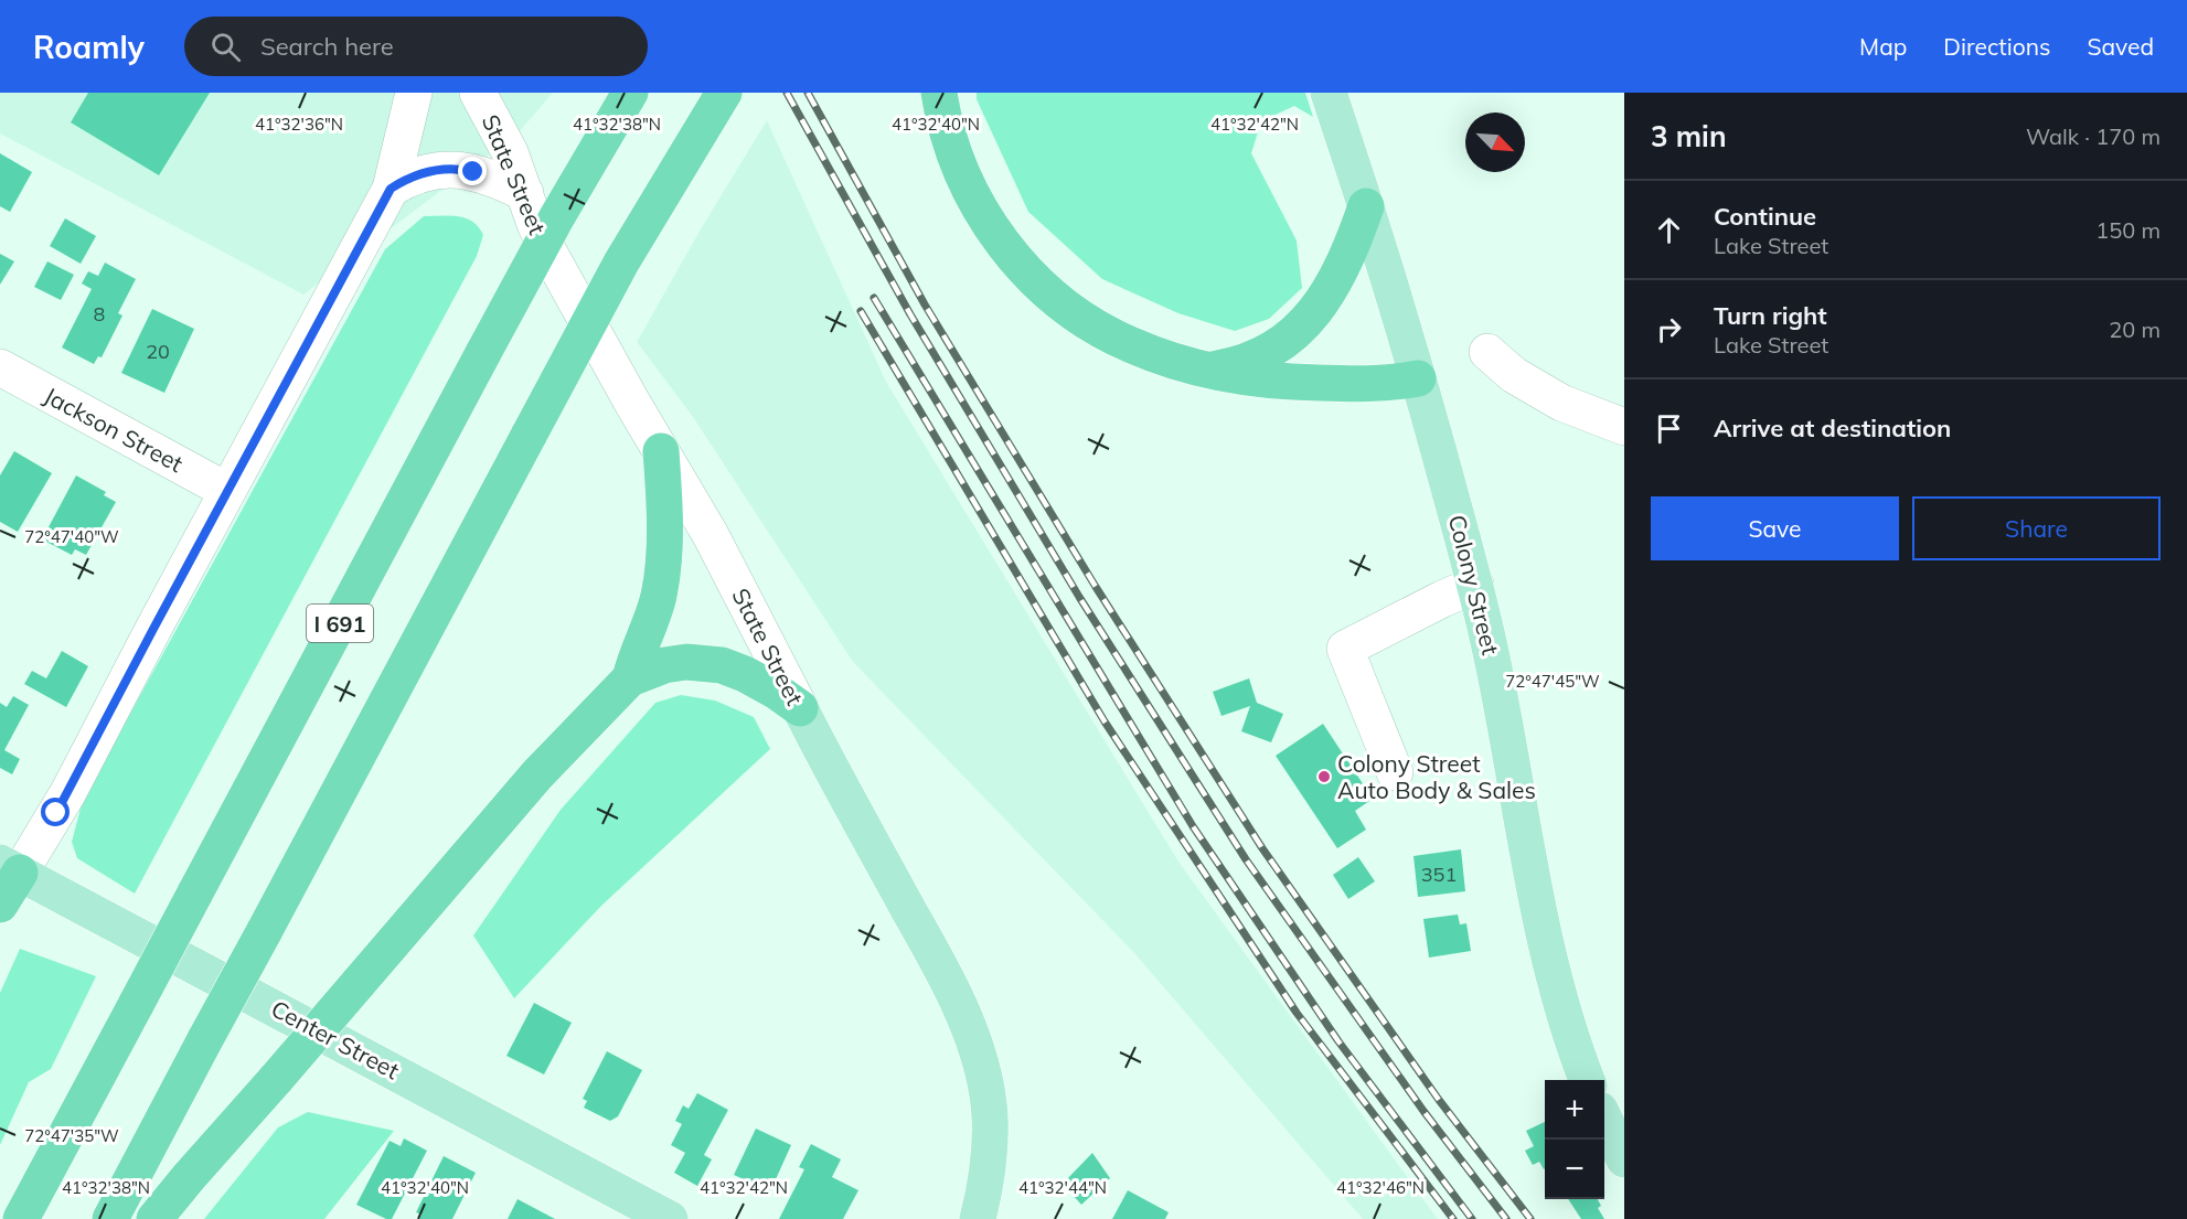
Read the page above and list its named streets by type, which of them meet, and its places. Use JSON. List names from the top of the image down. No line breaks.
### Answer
{"streets":{"highway":["I 691"],"main road":["State Street","Colony Street","Center Street"],"street":["Jackson Street"]},"places":["Colony Street Auto Body & Sales"],"house_numbers":["8","20","351"],"north":"bottom right","page":{"header":"Roamly","search":"Search here","nav":["Map","Directions","Saved"],"heading":["3 min","Walk · 170 m"],"list":[["Continue","Lake Street","150 m"],["Turn right","Lake Street","20 m"],"Arrive at destination"],"buttons":["Save","Share"],"map_buttons":["+","−"]},"coordinates":["41°32'36\"N","41°32'38\"N","41°32'40\"N","41°32'42\"N","72°47'40\"W","72°47'45\"W","72°47'35\"W","41°32'44\"N","41°32'46\"N"]}
